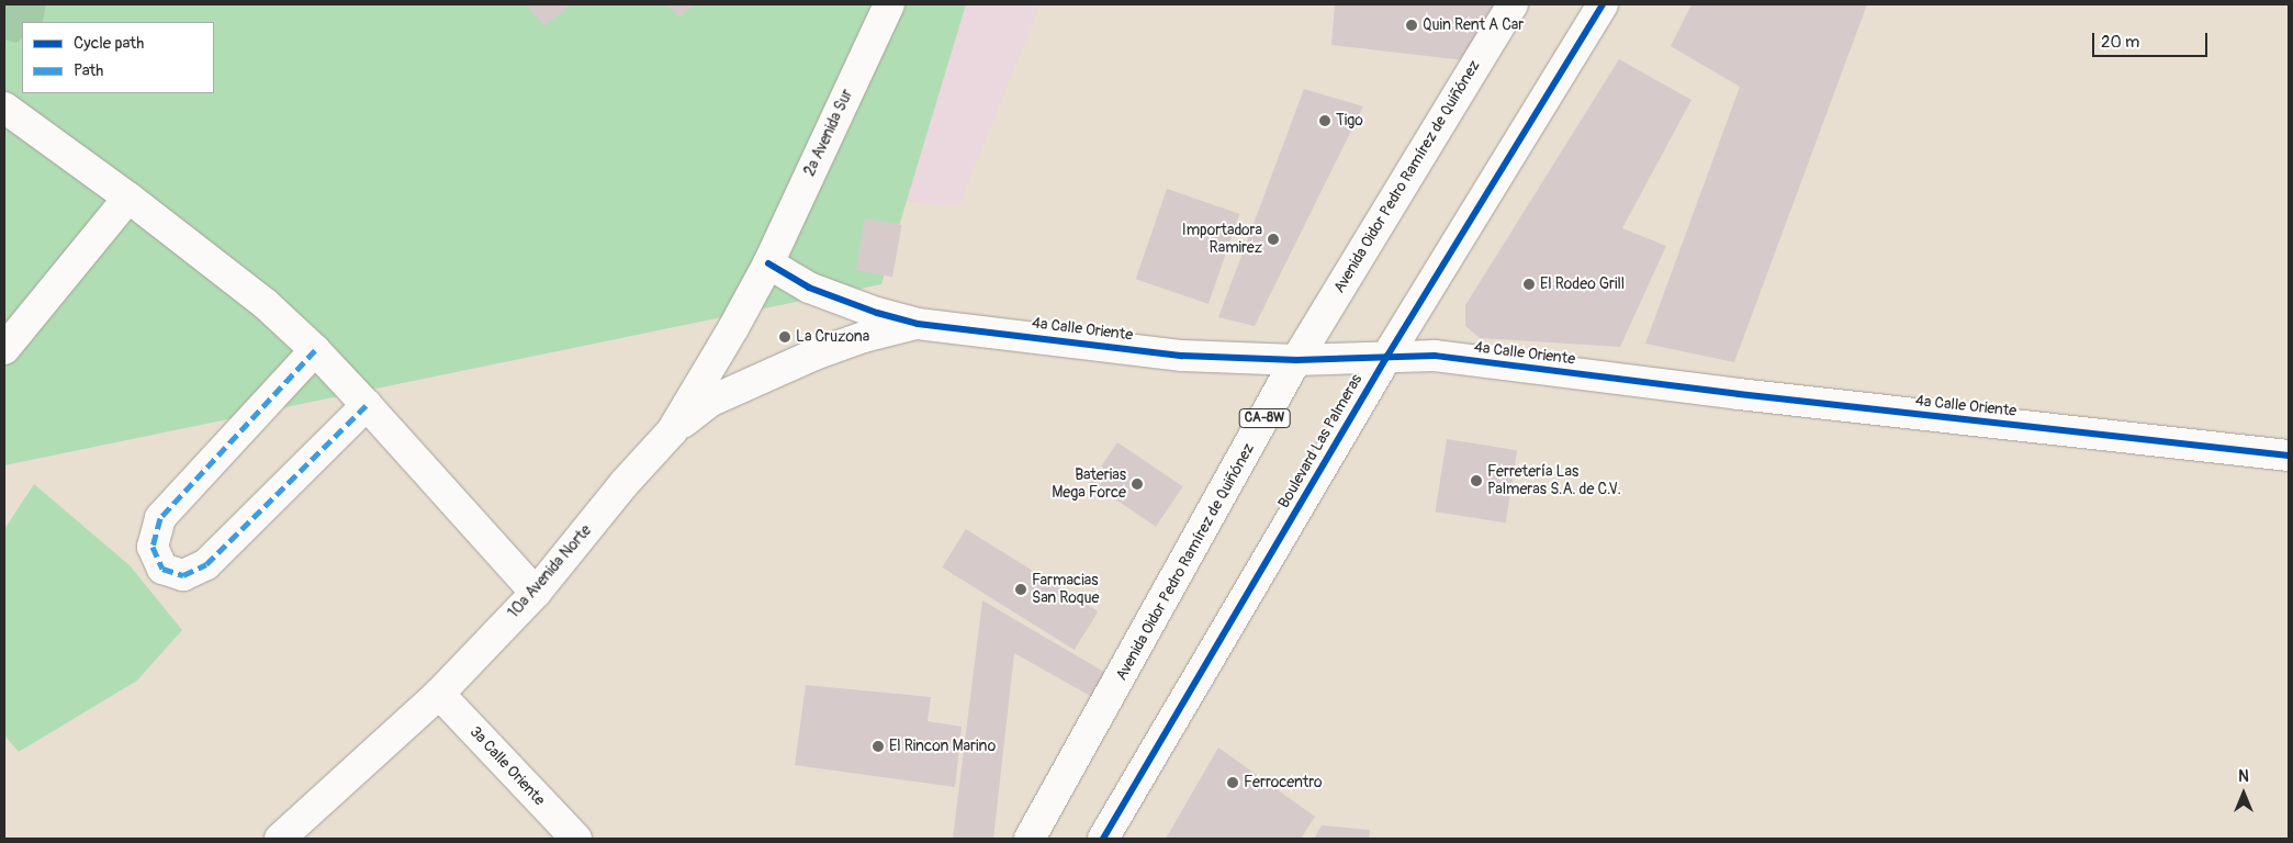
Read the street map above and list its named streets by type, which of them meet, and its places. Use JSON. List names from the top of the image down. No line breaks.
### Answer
{"streets":{"street":["2a Avenida Sur","Avenida Oidor Pedro Ramírez de Quiñónez","4a Calle Oriente","CA-8W","Boulevard Las Palmeras","10a Avenida Norte","3a Calle Oriente"]},"crossings":[["2a Avenida Sur","4a Calle Oriente"],["2a Avenida Sur","10a Avenida Norte"],["Avenida Oidor Pedro Ramírez de Quiñónez","4a Calle Oriente"],["4a Calle Oriente","Boulevard Las Palmeras"],["4a Calle Oriente","10a Avenida Norte"],["10a Avenida Norte","3a Calle Oriente"]],"places":["Quin Rent A Car","Tigo","Importadora Ramirez","El Rodeo Grill","La Cruzona","Ferretería Las Palmeras S.A. de C.V.","Baterias Mega Force","Farmacias San Roque","El Rincon Marino","Ferrocentro"],"legend":["Cycle path","Path"],"scale_bar":"20 m","north":"top"}
